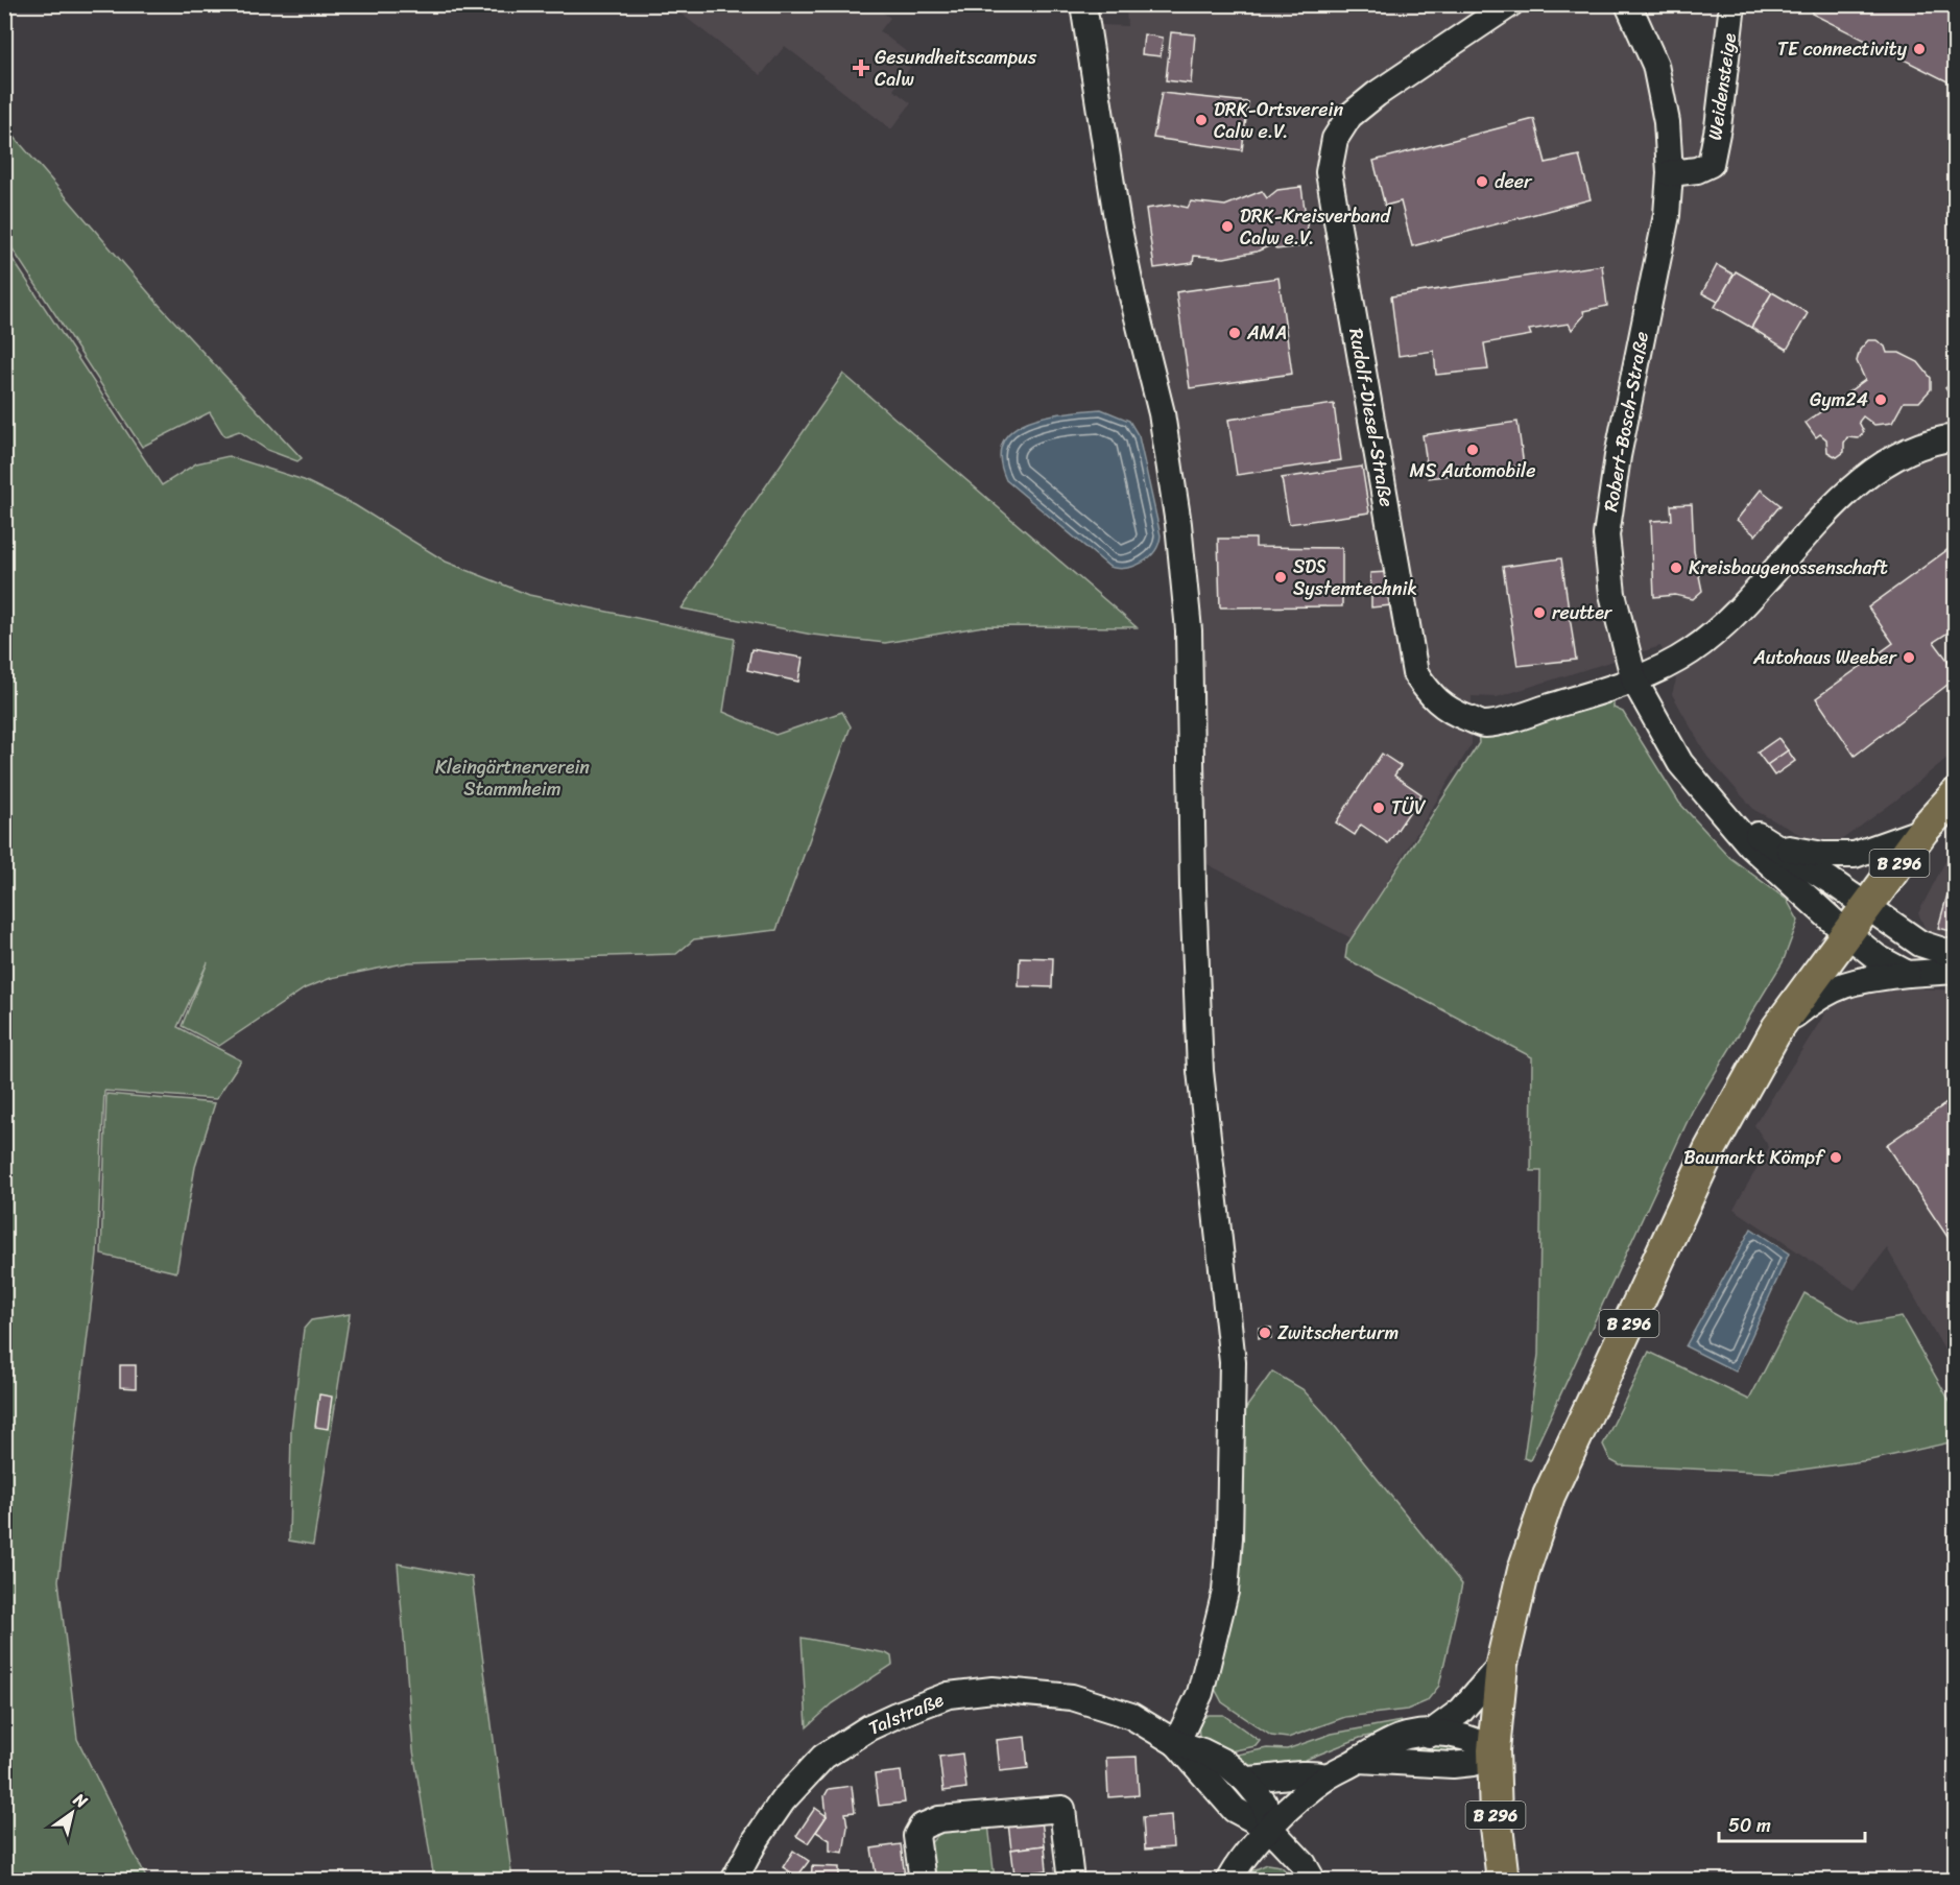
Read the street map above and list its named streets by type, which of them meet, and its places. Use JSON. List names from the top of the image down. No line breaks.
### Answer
{"streets":{"main road":["B 296"],"street":["Weidensteige","Rudolf-Diesel-Straße","Robert-Bosch-Straße","Talstraße"]},"crossings":[["Weidensteige","Robert-Bosch-Straße"],["Rudolf-Diesel-Straße","Robert-Bosch-Straße"],["Robert-Bosch-Straße","B 296"]],"parks":["Kleingärtnerverein Stammheim"],"places":{"other":["TE connectivity","DRK-Ortsverein Calw e.V.","deer","DRK-Kreisverband Calw e.V.","AMA","Gym24","MS Automobile","Kreisbaugenossenschaft","SDS Systemtechnik","reutter","Autohaus Weeber","TÜV","Baumarkt Kömpf","Zwitscherturm"],"health":["Gesundheitscampus Calw"]},"scale_bar":"50 m","north":"top right"}
